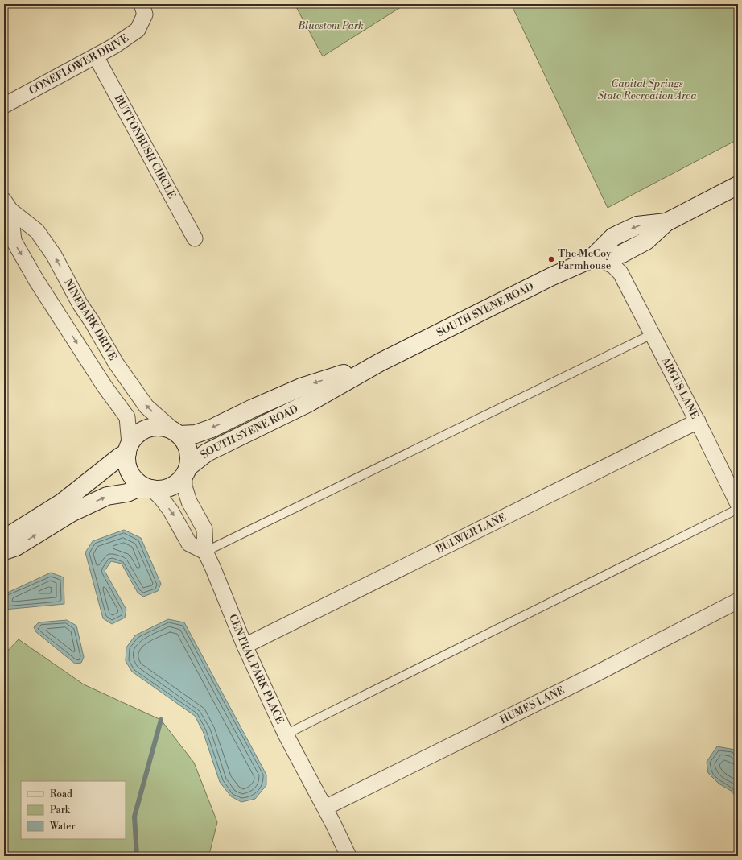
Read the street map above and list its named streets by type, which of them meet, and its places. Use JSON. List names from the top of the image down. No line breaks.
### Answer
{"streets":{"street":["CONEFLOWER DRIVE","BUTTONBUSH CIRCLE","SOUTH SYENE ROAD","NINEBARK DRIVE","ARGUS LANE","BULWER LANE","CENTRAL PARK PLACE","HUMES LANE"]},"crossings":[["CONEFLOWER DRIVE","BUTTONBUSH CIRCLE"],["SOUTH SYENE ROAD","NINEBARK DRIVE"],["SOUTH SYENE ROAD","ARGUS LANE"],["SOUTH SYENE ROAD","CENTRAL PARK PLACE"],["NINEBARK DRIVE","CENTRAL PARK PLACE"],["ARGUS LANE","BULWER LANE"],["BULWER LANE","CENTRAL PARK PLACE"],["CENTRAL PARK PLACE","HUMES LANE"]],"parks":["Bluestem Park","Capital Springs State Recreation Area"],"places":["The McCoy Farmhouse"],"legend":["Road","Park","Water"]}
